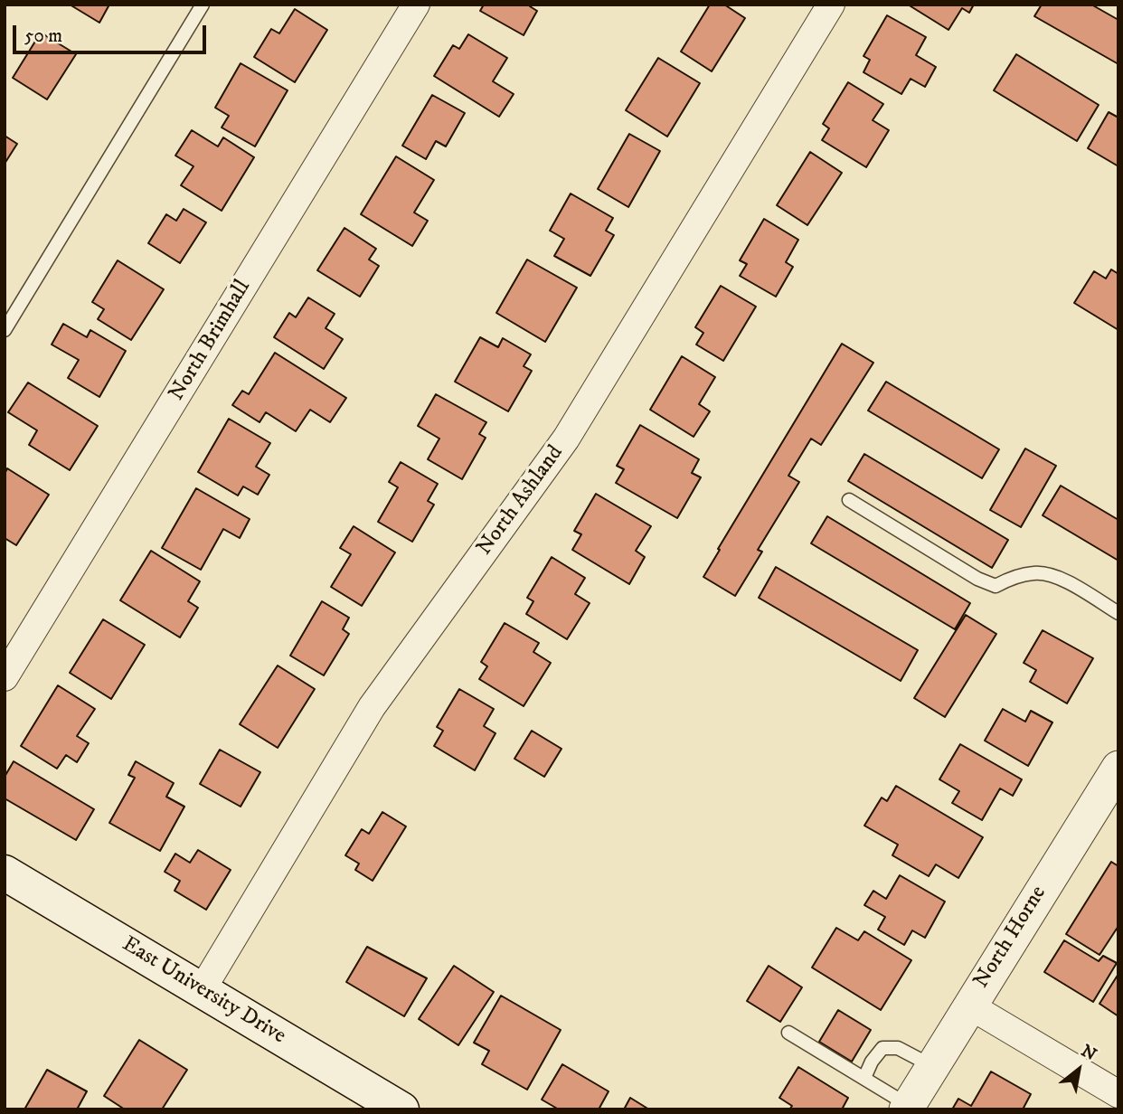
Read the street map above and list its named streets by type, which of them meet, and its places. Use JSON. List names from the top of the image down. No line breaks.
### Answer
{"streets":{"main road":["East University Drive"],"street":["North Brimhall","North Ashland","North Horne"]},"crossings":[["North Ashland","East University Drive"]],"scale_bar":"50 m","north":"top right"}
